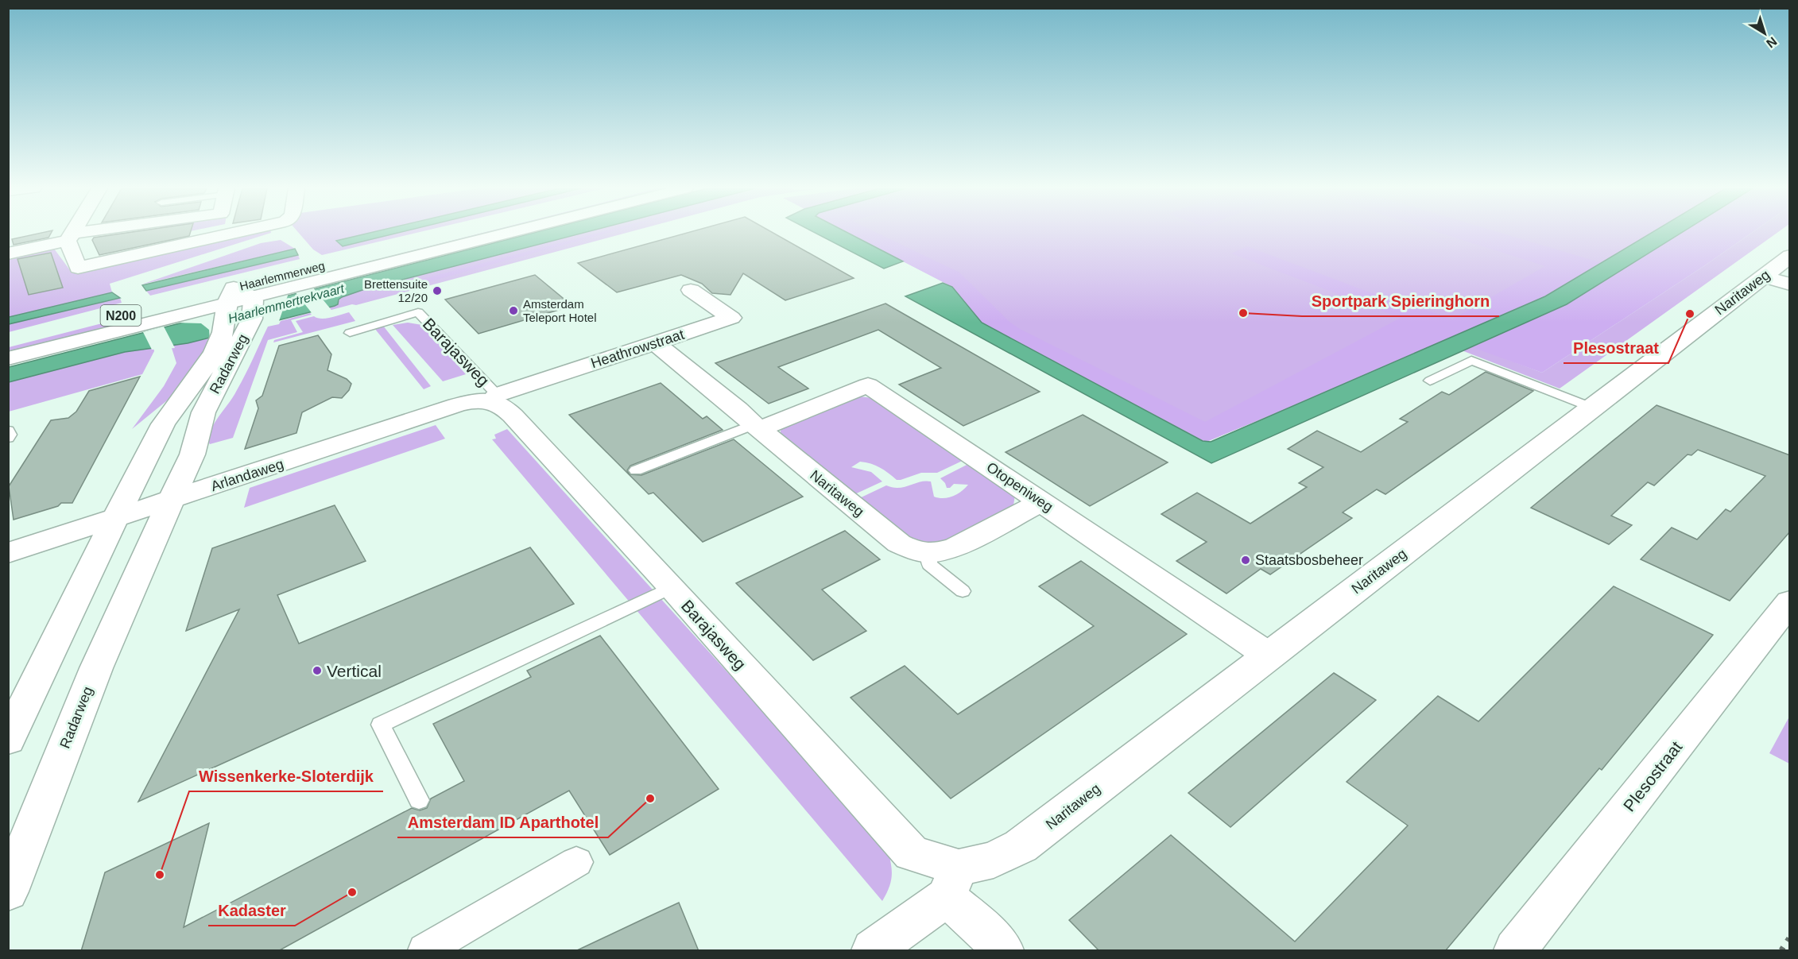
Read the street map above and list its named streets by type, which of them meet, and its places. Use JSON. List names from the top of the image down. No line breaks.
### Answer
{"streets":{"street":["Haarlemmerweg","Naritaweg","N200","Heathrowstraat","Barajasweg","Radarweg","Arlandaweg","Otopeniweg","Plesostraat"]},"crossings":[["Haarlemmerweg","Radarweg"],["Naritaweg","Heathrowstraat"],["Naritaweg","Barajasweg"],["Naritaweg","Otopeniweg"],["Heathrowstraat","Barajasweg"],["Heathrowstraat","Arlandaweg"],["Barajasweg","Arlandaweg"],["Radarweg","Arlandaweg"]],"water":["Haarlemmertrekvaart"],"places":["Brettensuite 12/20","Amsterdam Teleport Hotel","Sportpark Spieringhorn","Plesostraat","Staatsbosbeheer","Vertical","Amsterdam ID Aparthotel","Wissenkerke-Sloterdijk","Kadaster"],"north":"bottom right"}
